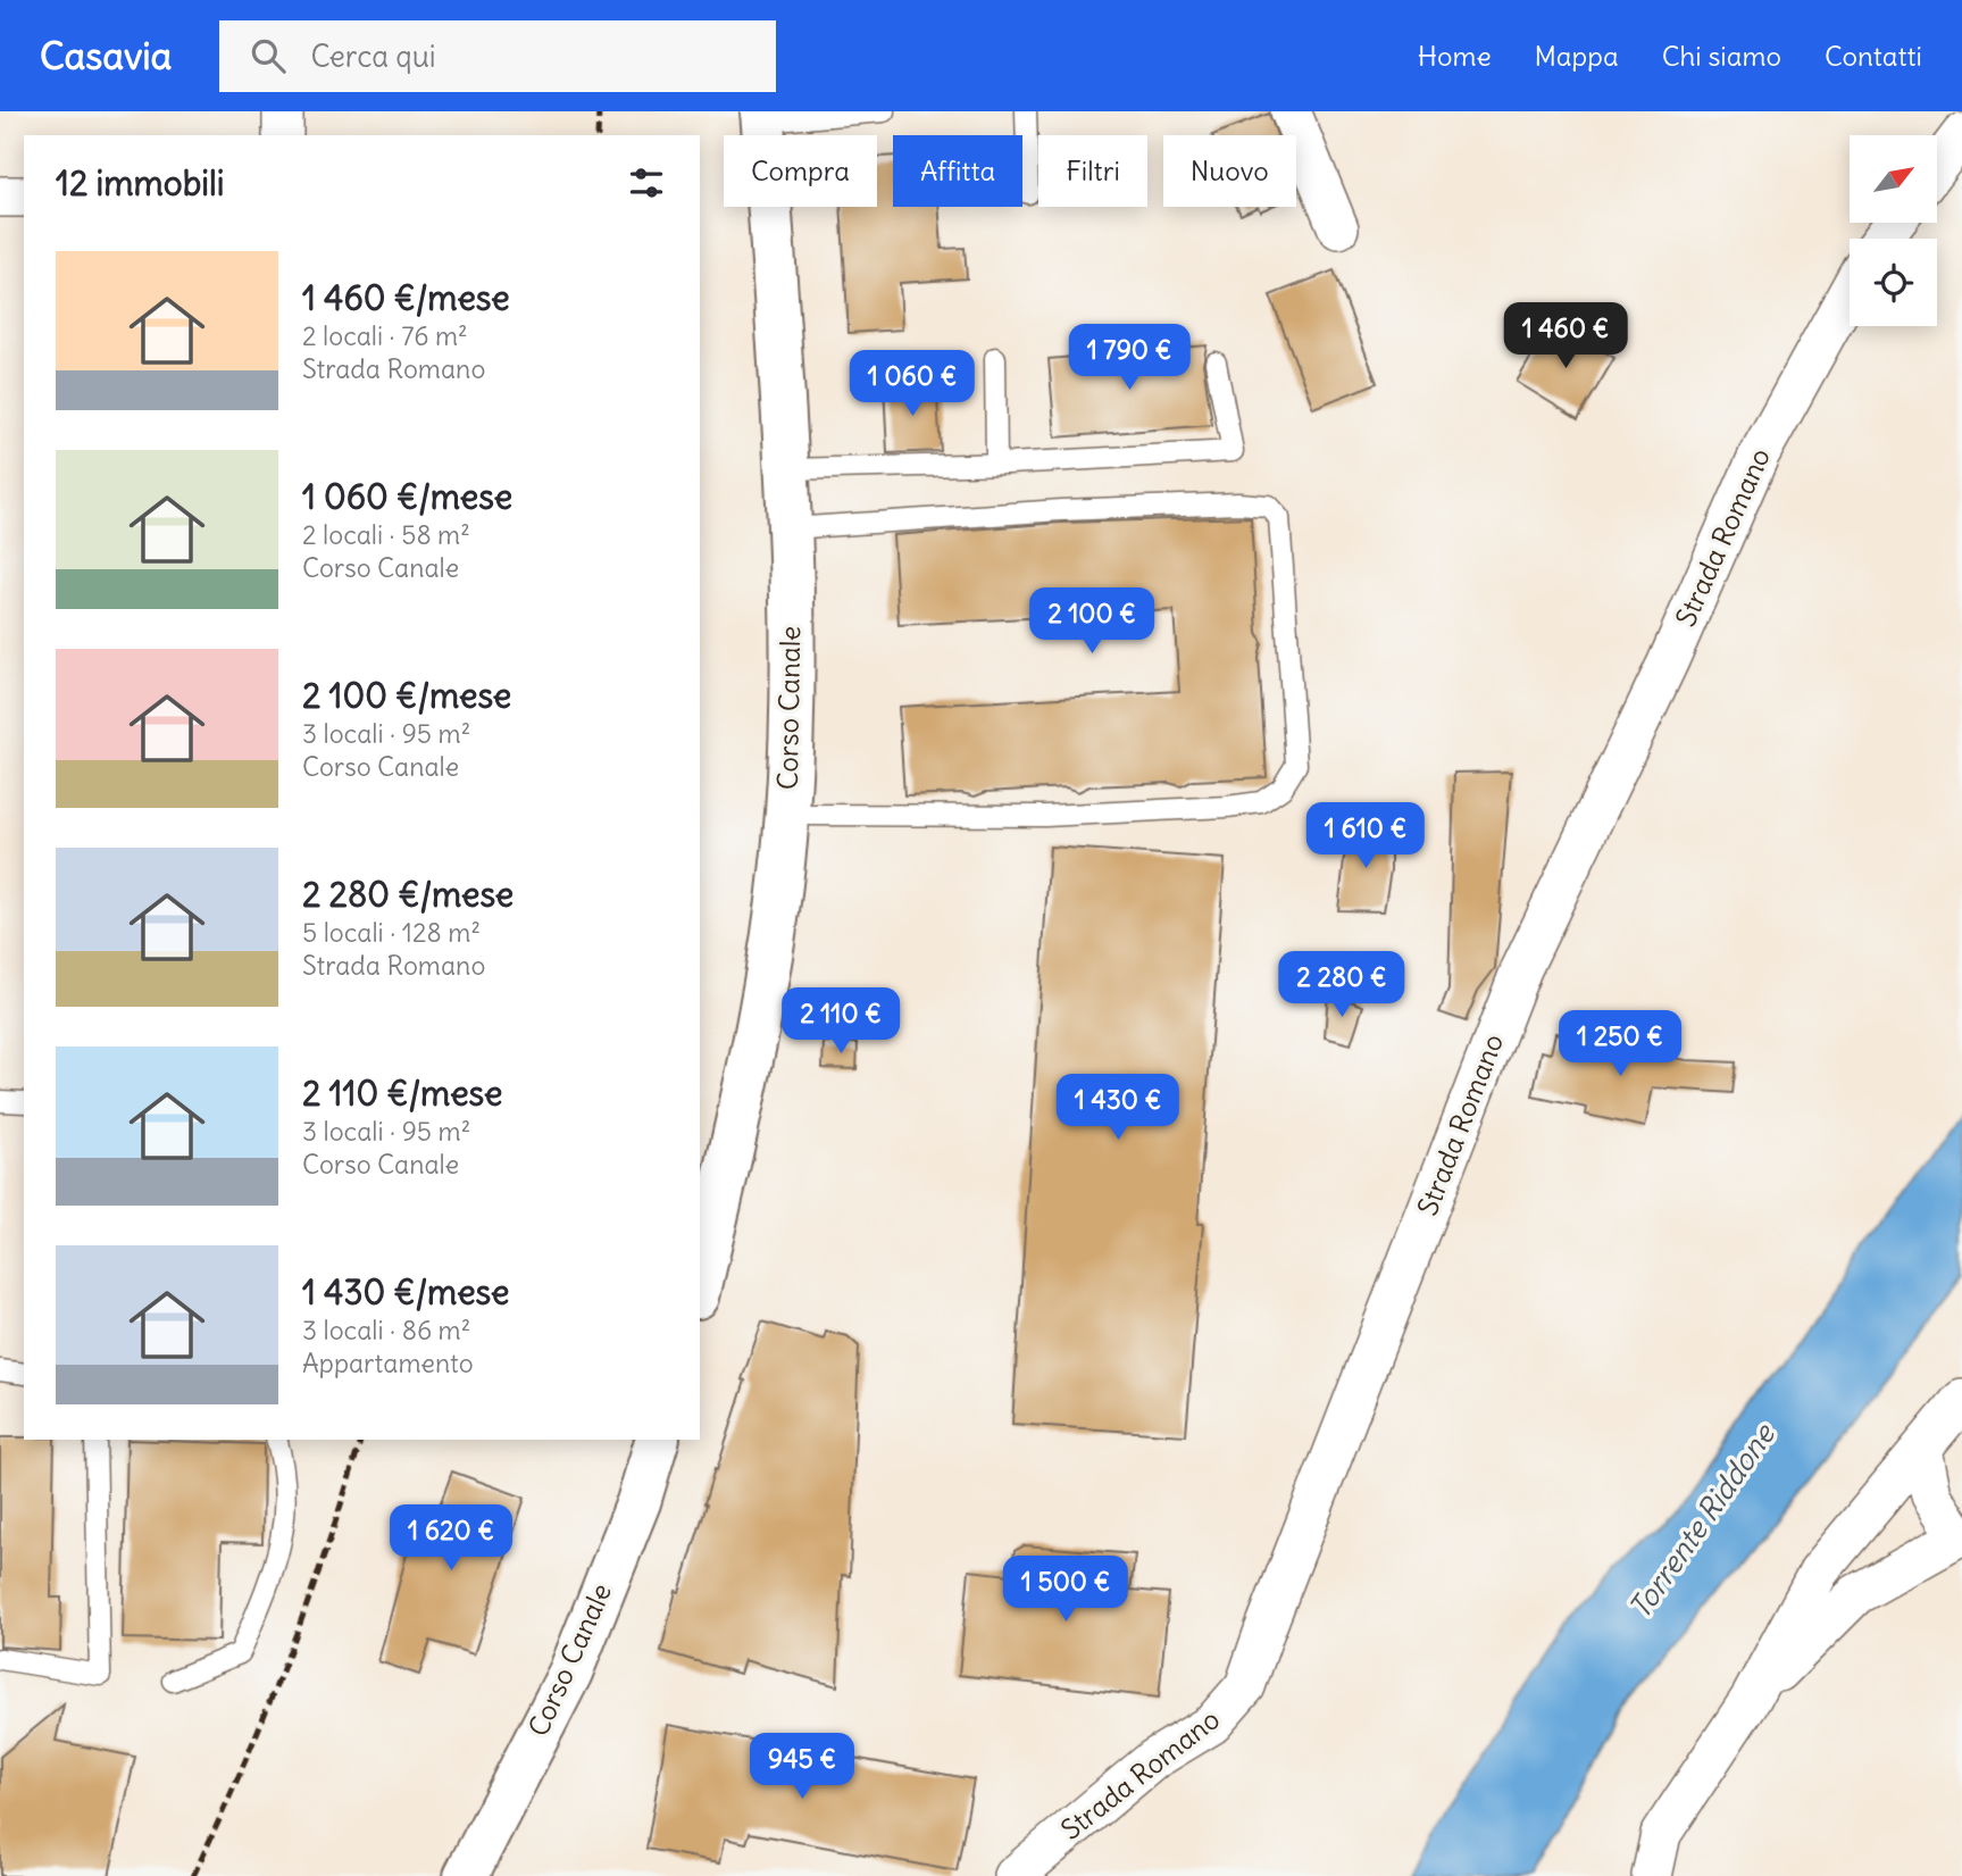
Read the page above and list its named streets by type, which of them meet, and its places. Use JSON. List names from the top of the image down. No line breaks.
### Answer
{"streets":{"main road":["Corso Canale"],"street":["Strada Romano"]},"water":["Torrente Riddone"],"north":"top right","page":{"header":"Casavia","search":"Cerca qui","nav":["Home","Mappa","Chi siamo","Contatti"],"chip":["Compra","Affitta","Filtri","Nuovo"],"heading":"12 immobili","list":[{"name":"1 460 €/mese","note":"2 locali · 76 m² · Strada Romano"},{"name":"1 060 €/mese","note":"2 locali · 58 m² · Corso Canale"},{"name":"2 100 €/mese","note":"3 locali · 95 m² · Corso Canale"},{"name":"2 280 €/mese","note":"5 locali · 128 m² · Strada Romano"},{"name":"2 110 €/mese","note":"3 locali · 95 m² · Corso Canale"},{"name":"1 430 €/mese","note":"3 locali · 86 m² · Appartamento"}],"price":["1 460 €","1 790 €","1 060 €","2 100 €","1 610 €","2 280 €","2 110 €","1 250 €","1 430 €","1 620 €","1 500 €","945 €"]}}
